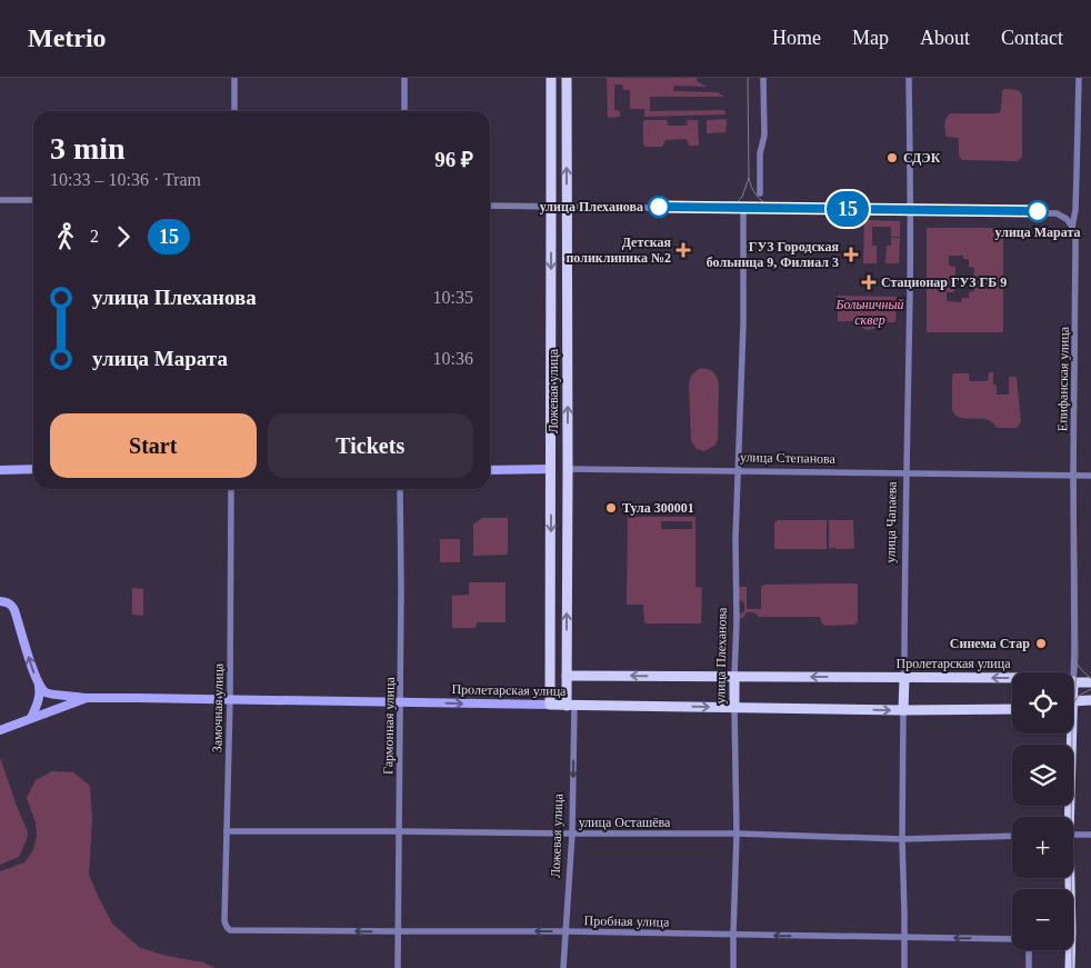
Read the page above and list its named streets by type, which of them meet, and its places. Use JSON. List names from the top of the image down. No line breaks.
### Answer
{"streets":{"main road":["Ложевая улица","улица Степанова","улица Чапаева","улица Плеханова","Пролетарская улица"],"street":["Епифанская улица","Замочная улица","Гармонная улица","улица Осташёва","Пробная улица"]},"crossings":[["Епифанская улица","улица Степанова"],["Епифанская улица","Пролетарская улица"],["Ложевая улица","улица Степанова"],["Ложевая улица","Пролетарская улица"],["Ложевая улица","улица Осташёва"],["Ложевая улица","Пробная улица"],["улица Степанова","улица Чапаева"],["улица Степанова","улица Плеханова"],["улица Чапаева","Пролетарская улица"],["улица Чапаева","улица Осташёва"],["улица Чапаева","Пробная улица"],["улица Плеханова","Пролетарская улица"],["улица Плеханова","улица Осташёва"],["улица Плеханова","Пробная улица"],["Пролетарская улица","Замочная улица"],["Пролетарская улица","Гармонная улица"],["Замочная улица","улица Осташёва"],["Замочная улица","Пробная улица"],["Гармонная улица","улица Осташёва"],["Гармонная улица","Пробная улица"]],"one_way":["Пробная улица"],"parks":["Больничный сквер"],"places":{"other":["СДЭК","улица Плеханова","улица Марата","Тула 300001","Синема Стар"],"health":["Детская поликлиника №2","ГУЗ Городская больница 9, Филиал 3","Стационар ГУЗ ГБ 9"]},"lines":["tram line 15"],"page":{"header":"Metrio","nav":["Home","Map","About","Contact"],"on_map":"15","heading":["3 min","10:33 – 10:36 · Tram","96 ₽"],"legs":["2","15"],"list":[{"name":"улица Плеханова","value":"10:35"},{"name":"улица Марата","value":"10:36"}],"buttons":["Start","Tickets"],"map_buttons":["+","−"]}}
